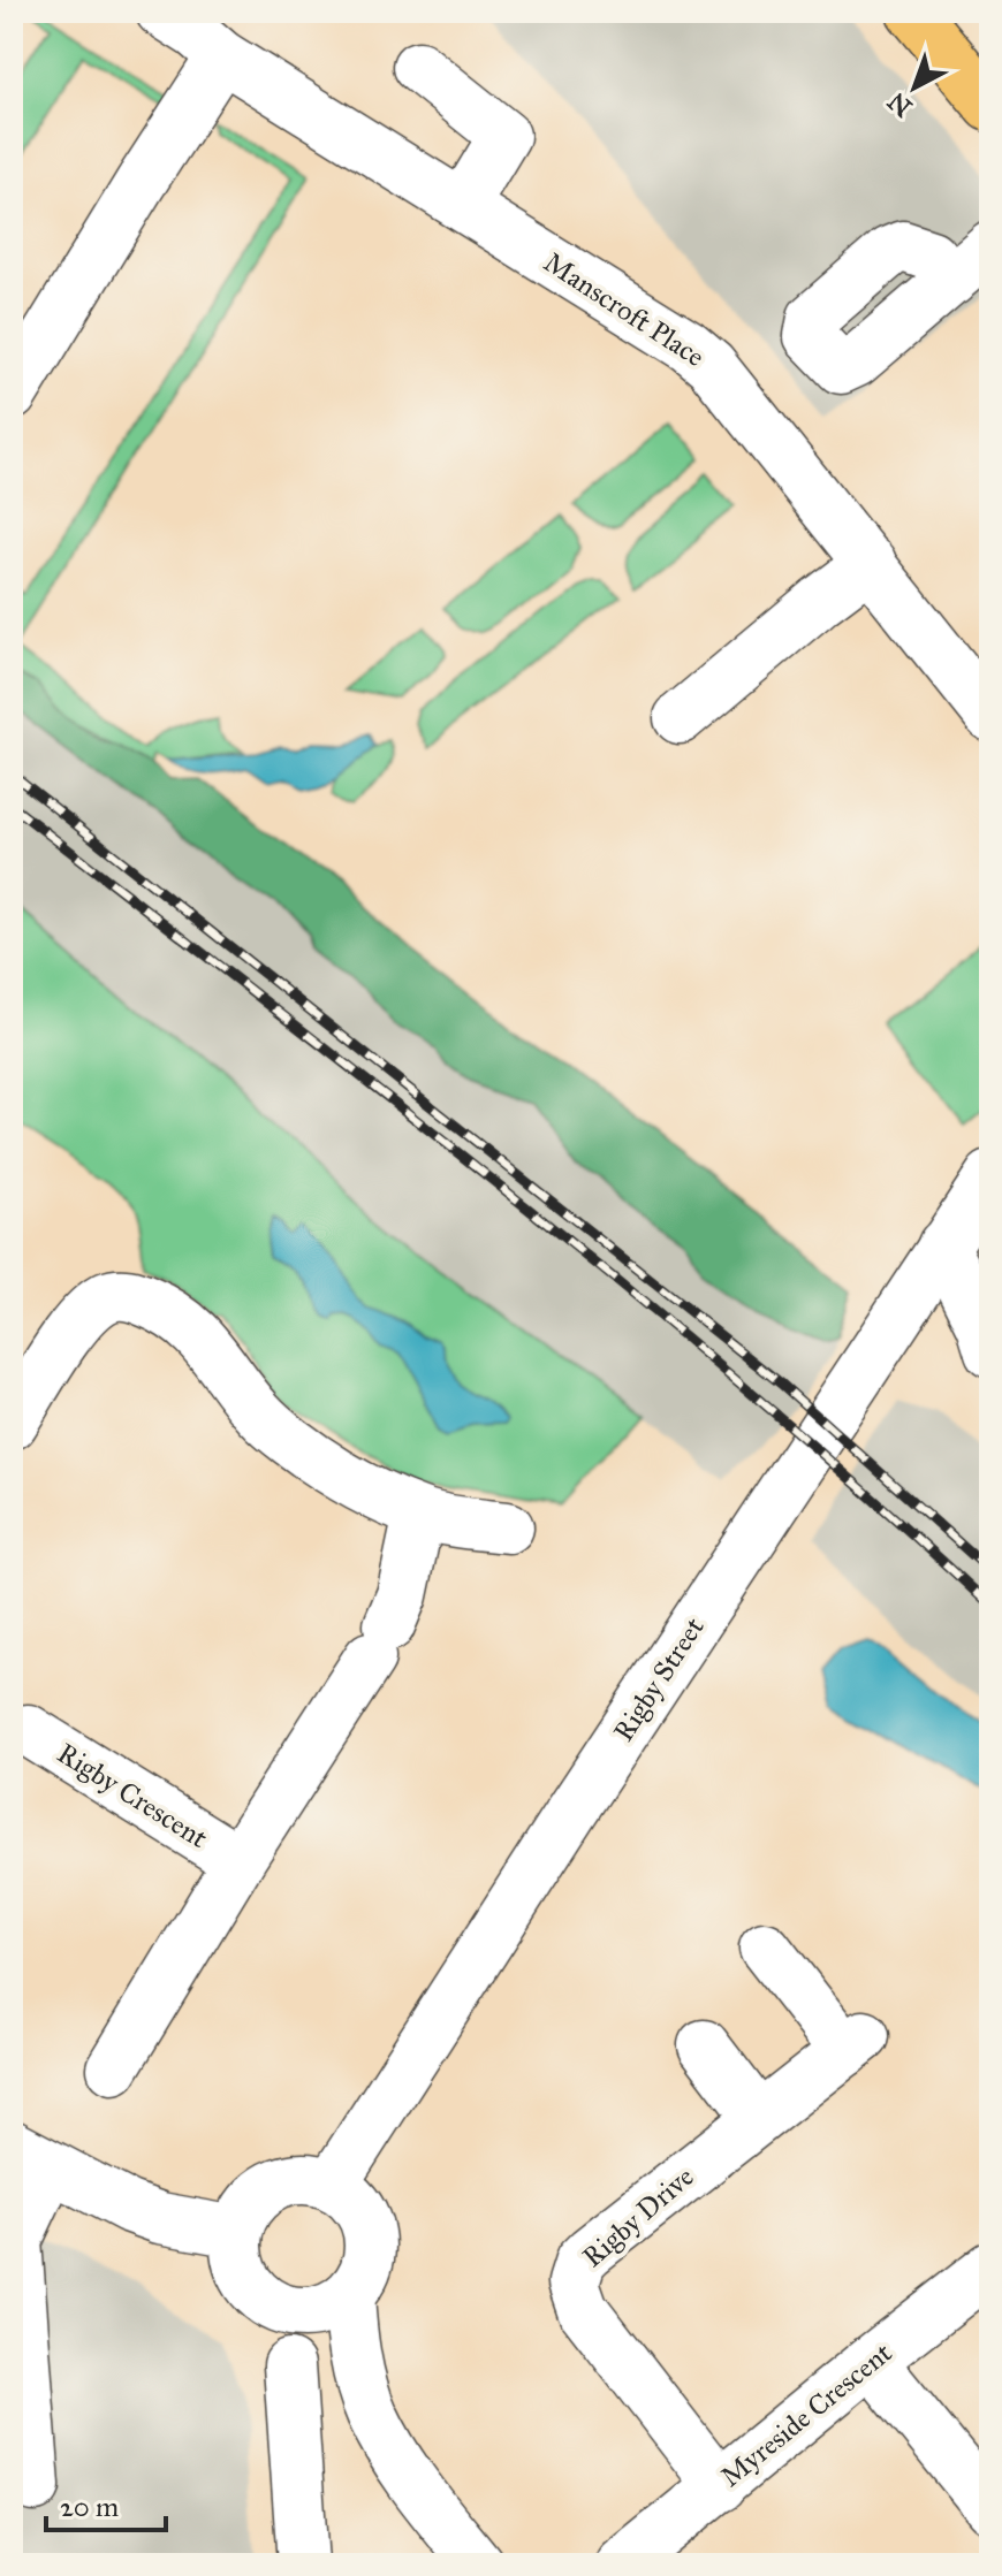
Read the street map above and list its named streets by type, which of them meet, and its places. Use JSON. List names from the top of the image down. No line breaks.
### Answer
{"streets":{"street":["Manscroft Place","Rigby Street","Rigby Crescent","Rigby Drive","Myreside Crescent"]},"crossings":[["Rigby Drive","Myreside Crescent"]],"scale_bar":"20 m","north":"bottom left"}
